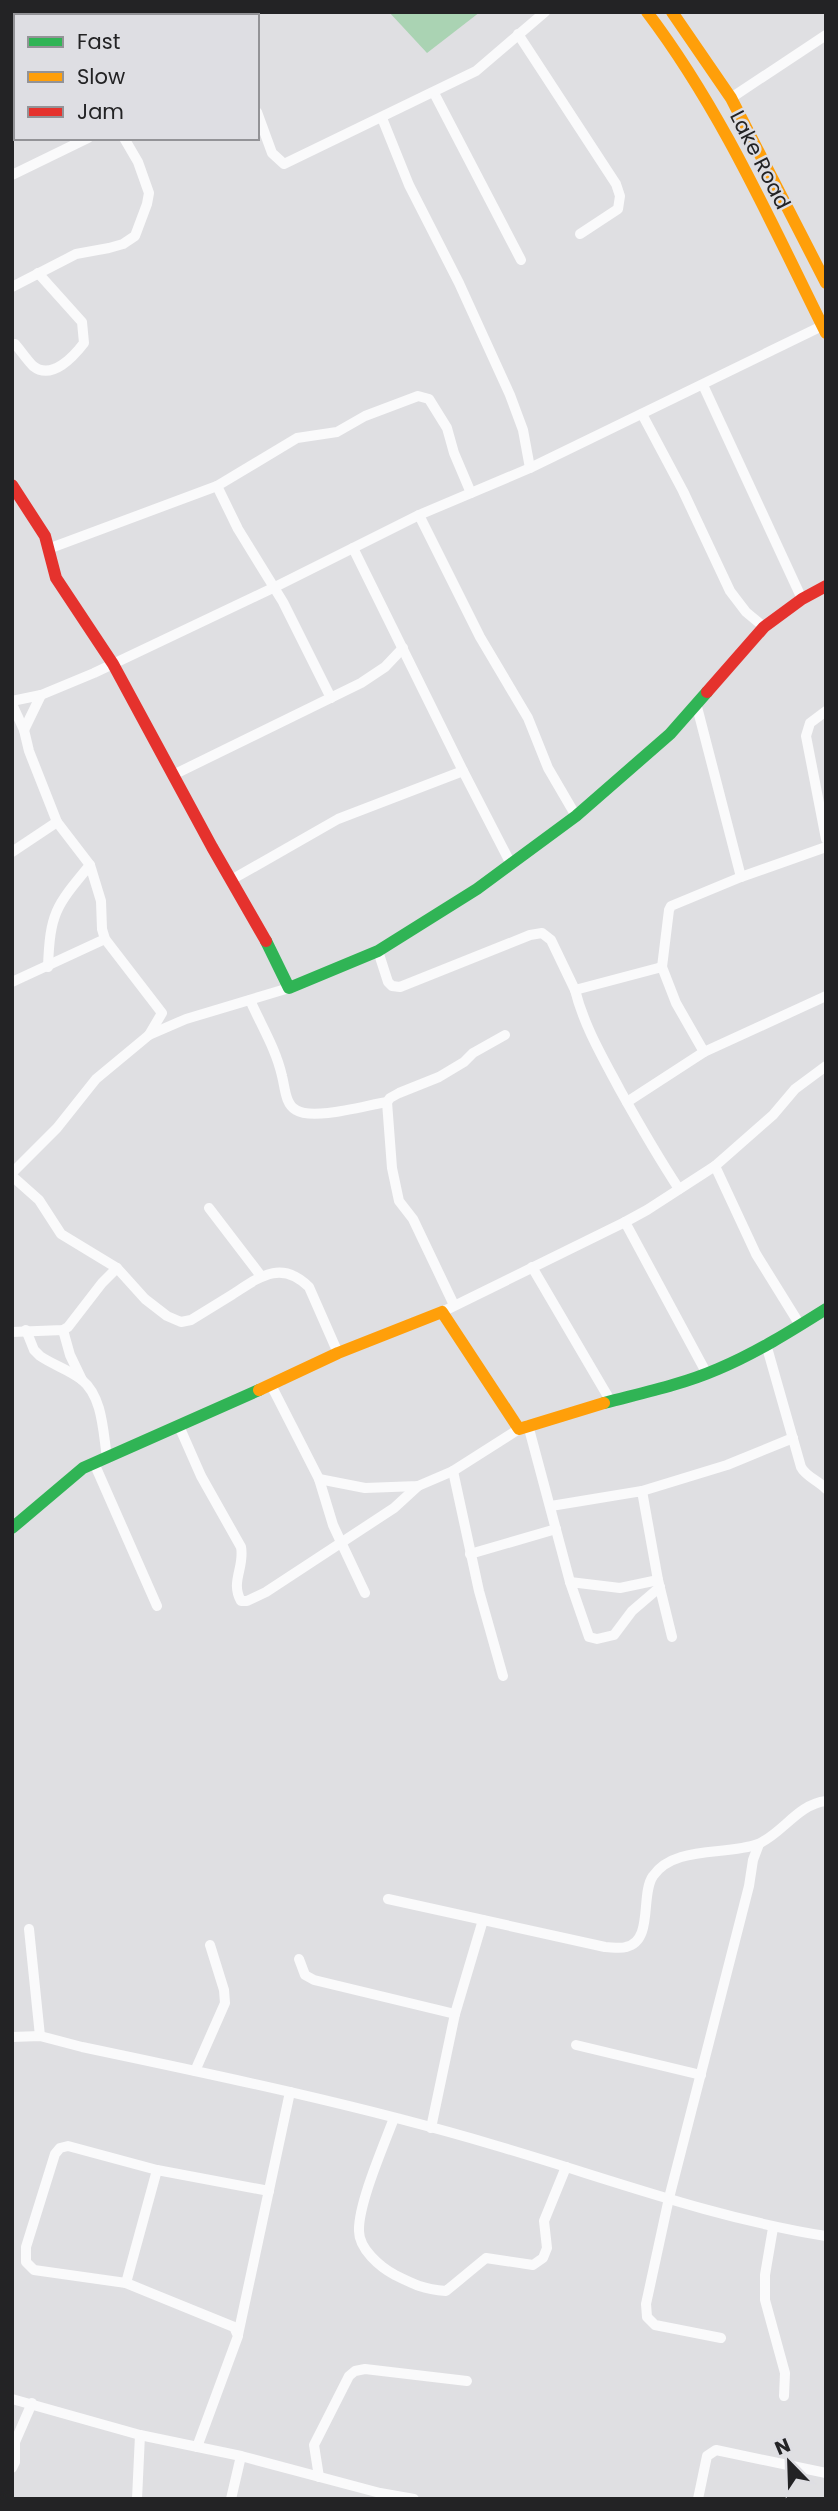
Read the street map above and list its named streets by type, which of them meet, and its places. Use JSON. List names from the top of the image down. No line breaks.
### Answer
{"streets":{"street":["Lake Road"]},"legend":["Fast","Slow","Jam"],"north":"top left"}
